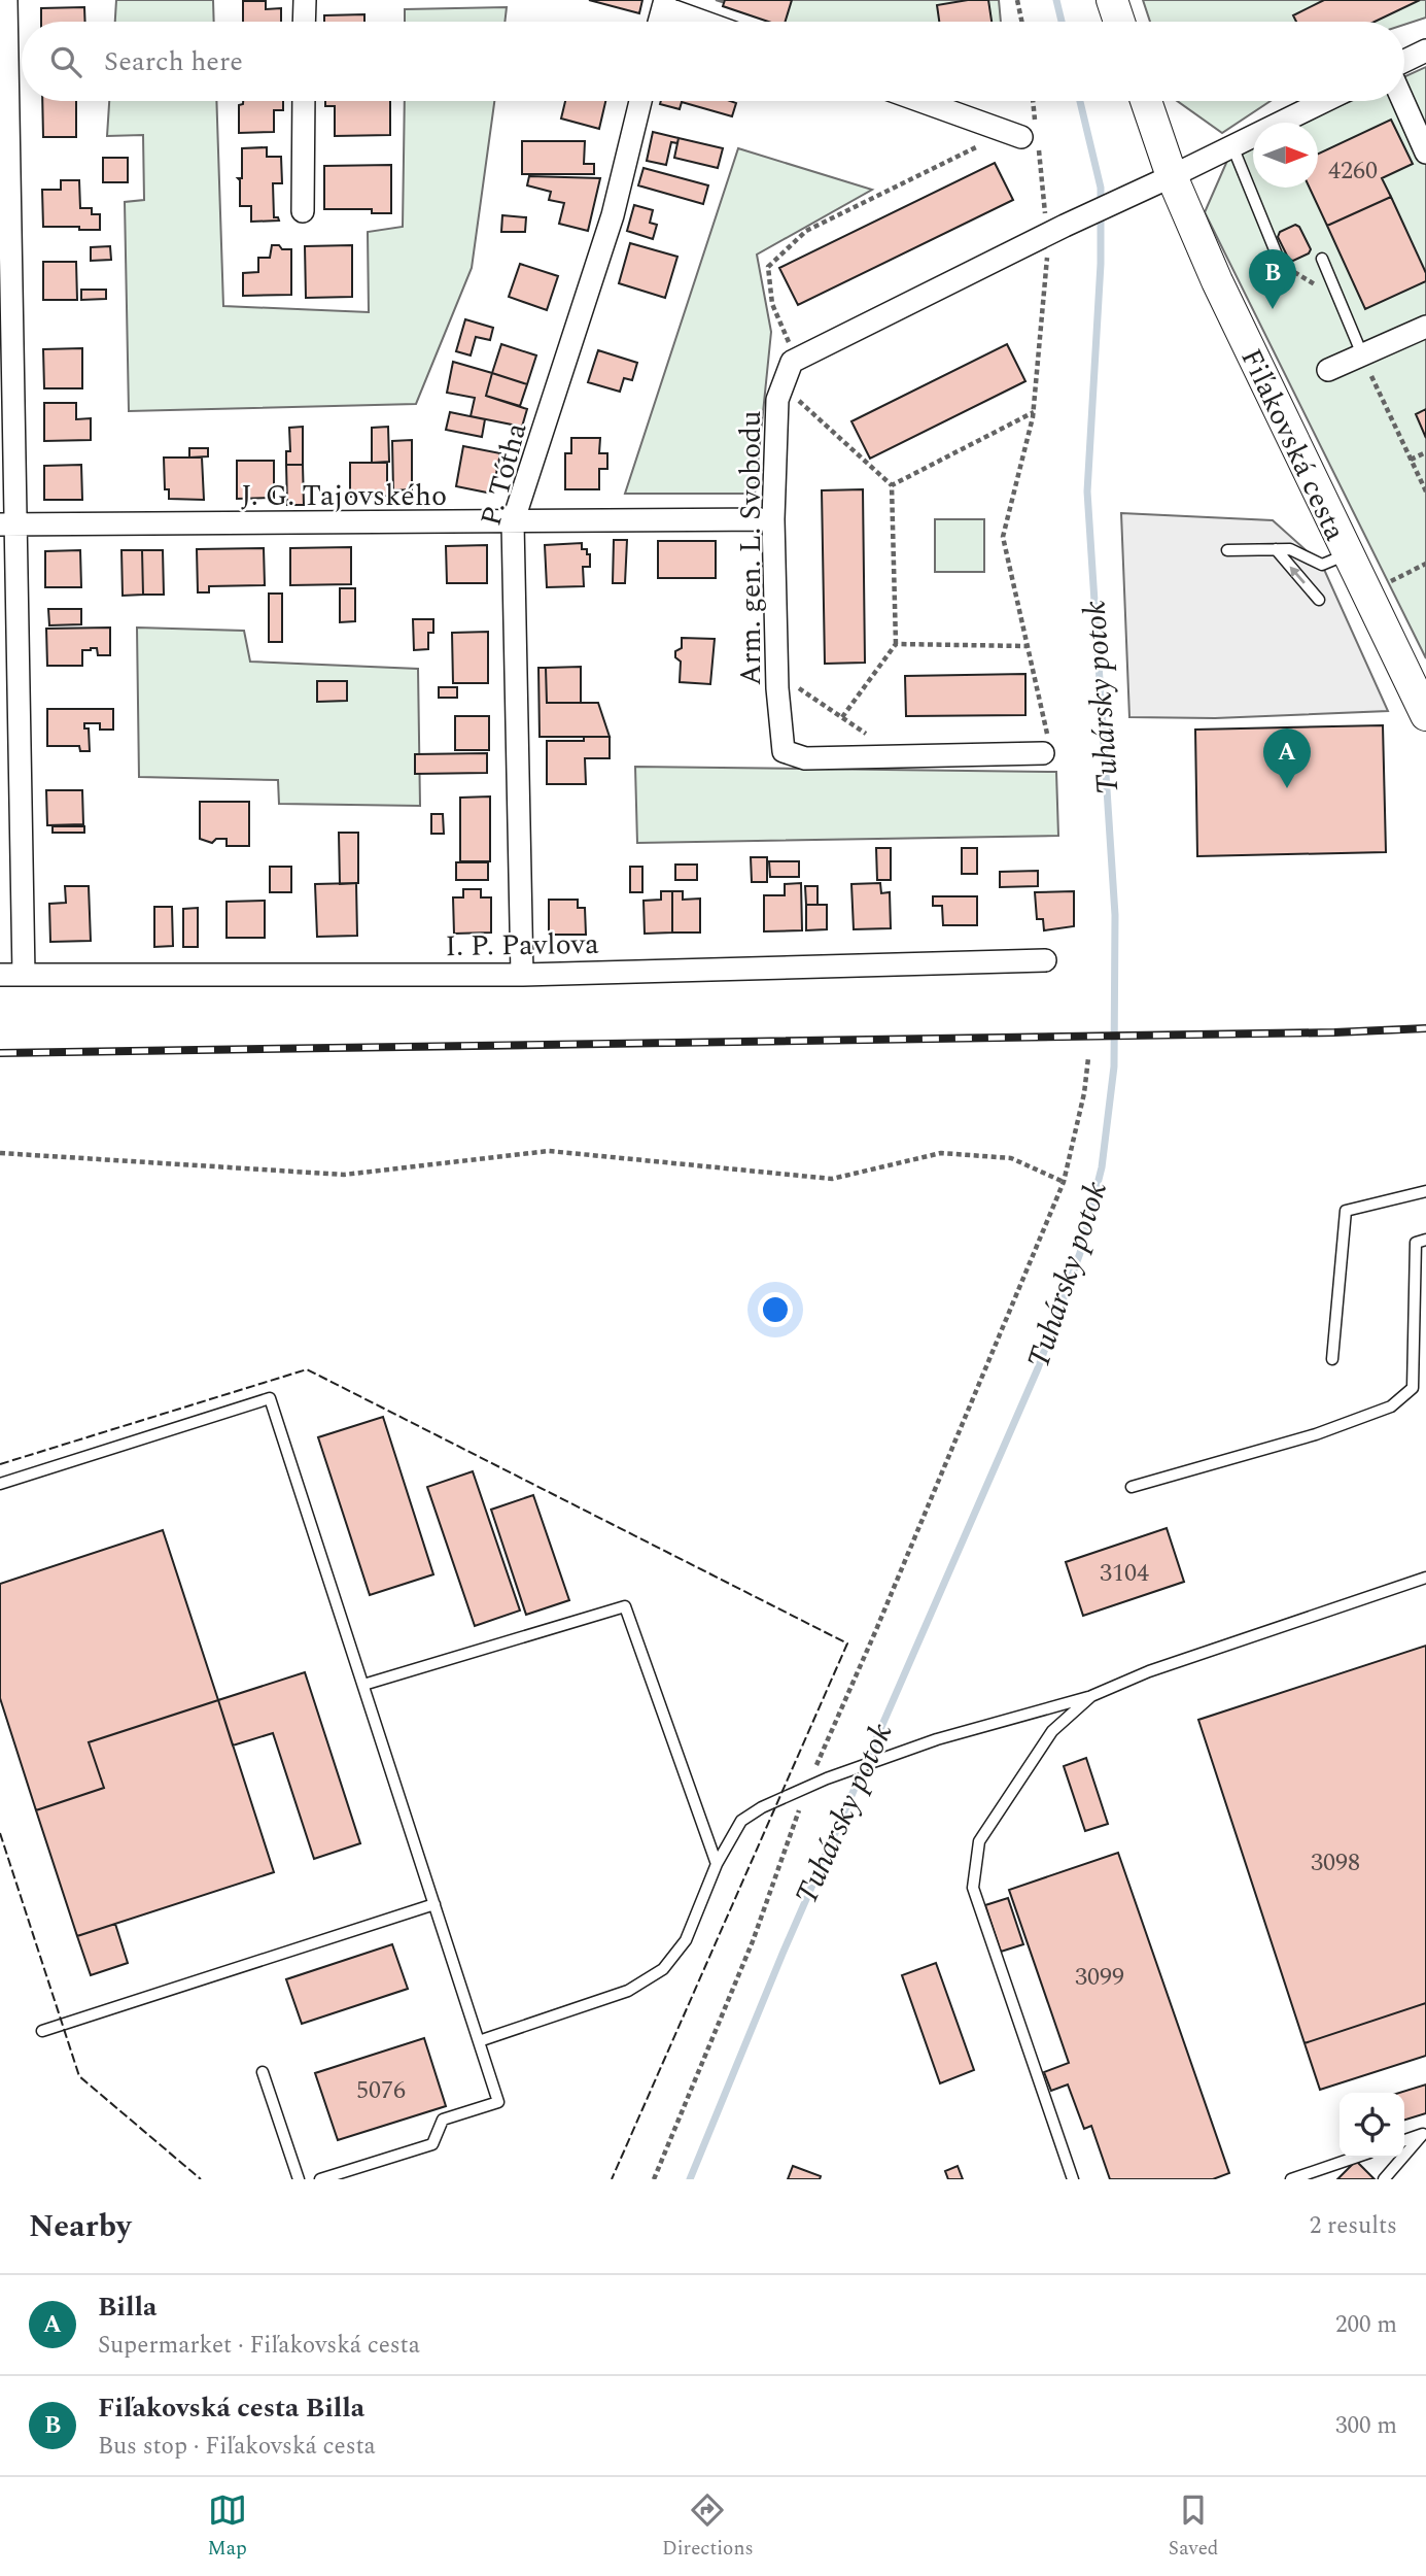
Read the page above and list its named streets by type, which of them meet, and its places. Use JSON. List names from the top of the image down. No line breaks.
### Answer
{"streets":{"street":["Fiľakovská cesta","P. Tótha","J. G. Tajovského","Arm. gen. L. Svobodu","I. P. Pavlova"]},"crossings":[["Fiľakovská cesta","Arm. gen. L. Svobodu"],["P. Tótha","J. G. Tajovského"],["P. Tótha","I. P. Pavlova"],["J. G. Tajovského","Arm. gen. L. Svobodu"]],"water":["Tuhársky potok"],"house_numbers":["4260","3104","3098","3099","5076"],"north":"right","page":{"search":"Search here","pins":["B","A"],"heading":["Nearby","2 results"],"list":[{"mark":"A","name":"Billa","note":"Supermarket · Fiľakovská cesta","value":"200 m"},{"mark":"B","name":"Fiľakovská cesta Billa","note":"Bus stop · Fiľakovská cesta","value":"300 m"}],"nav":["Map","Directions","Saved"]}}
